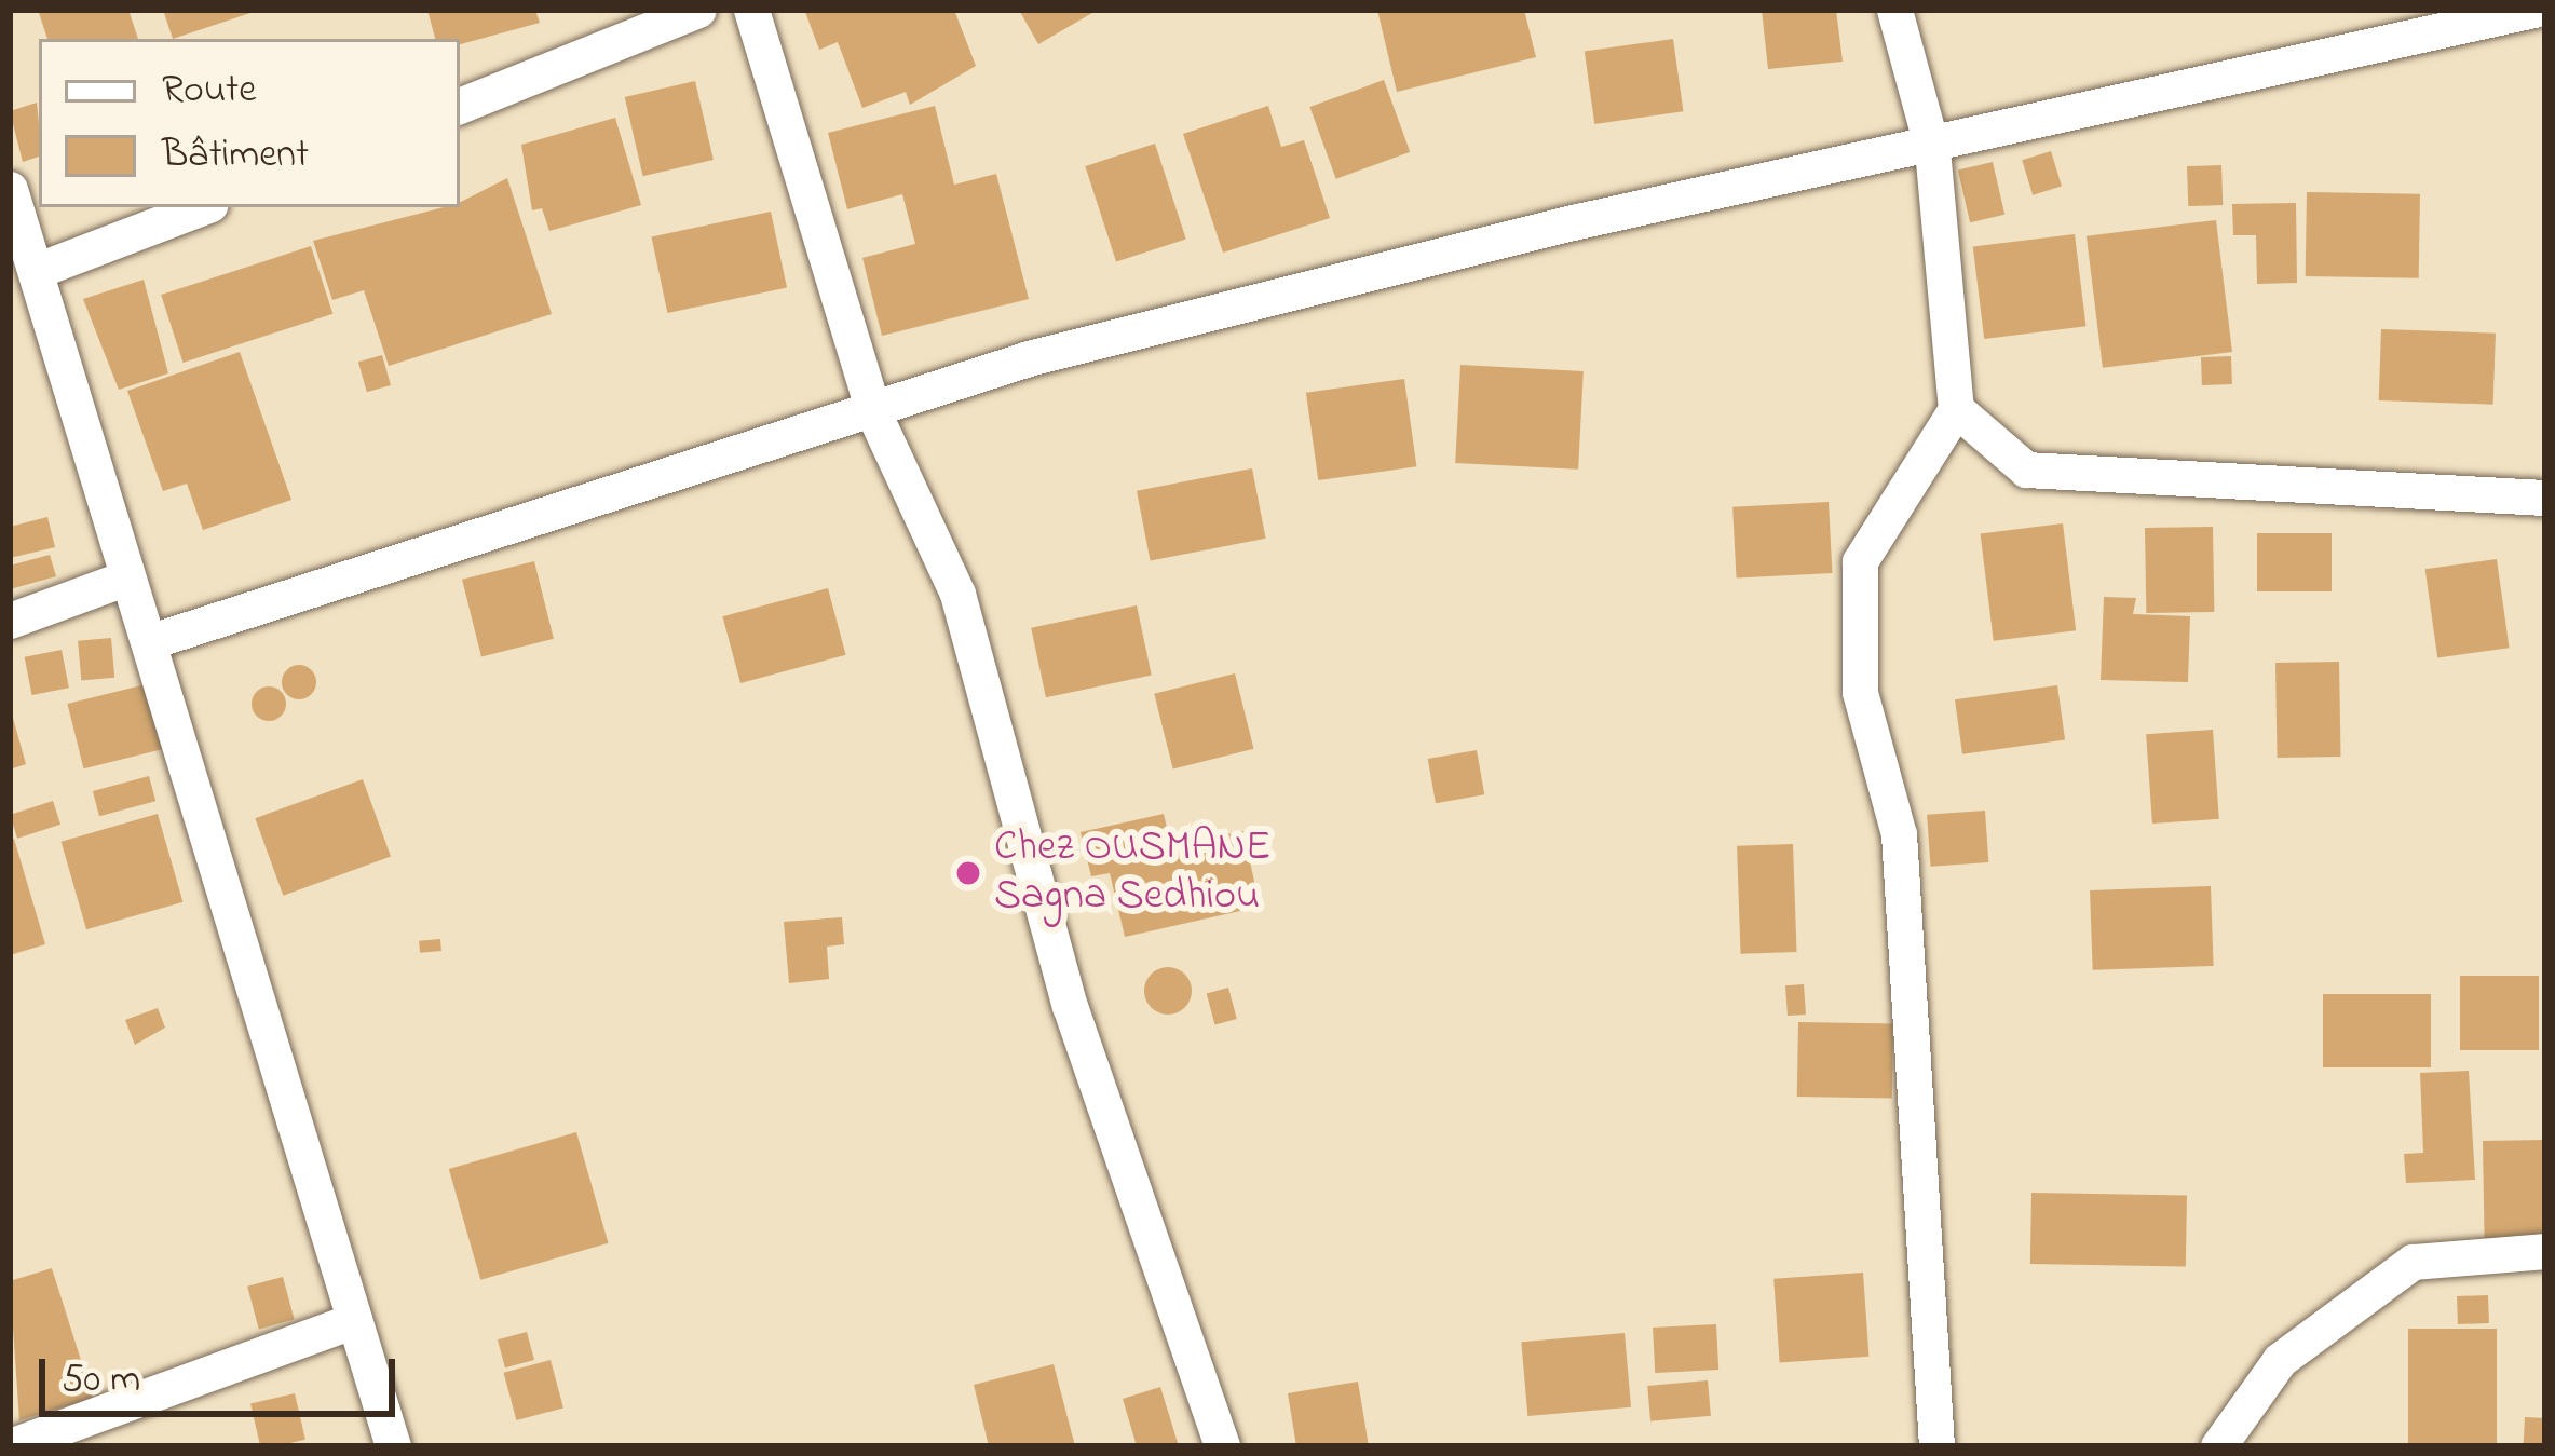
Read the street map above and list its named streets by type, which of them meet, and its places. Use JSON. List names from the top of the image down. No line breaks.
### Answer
{"places":["Chez OUSMANE Sagna Sedhiou"],"legend":["Route","Bâtiment"],"scale_bar":"50 m"}
